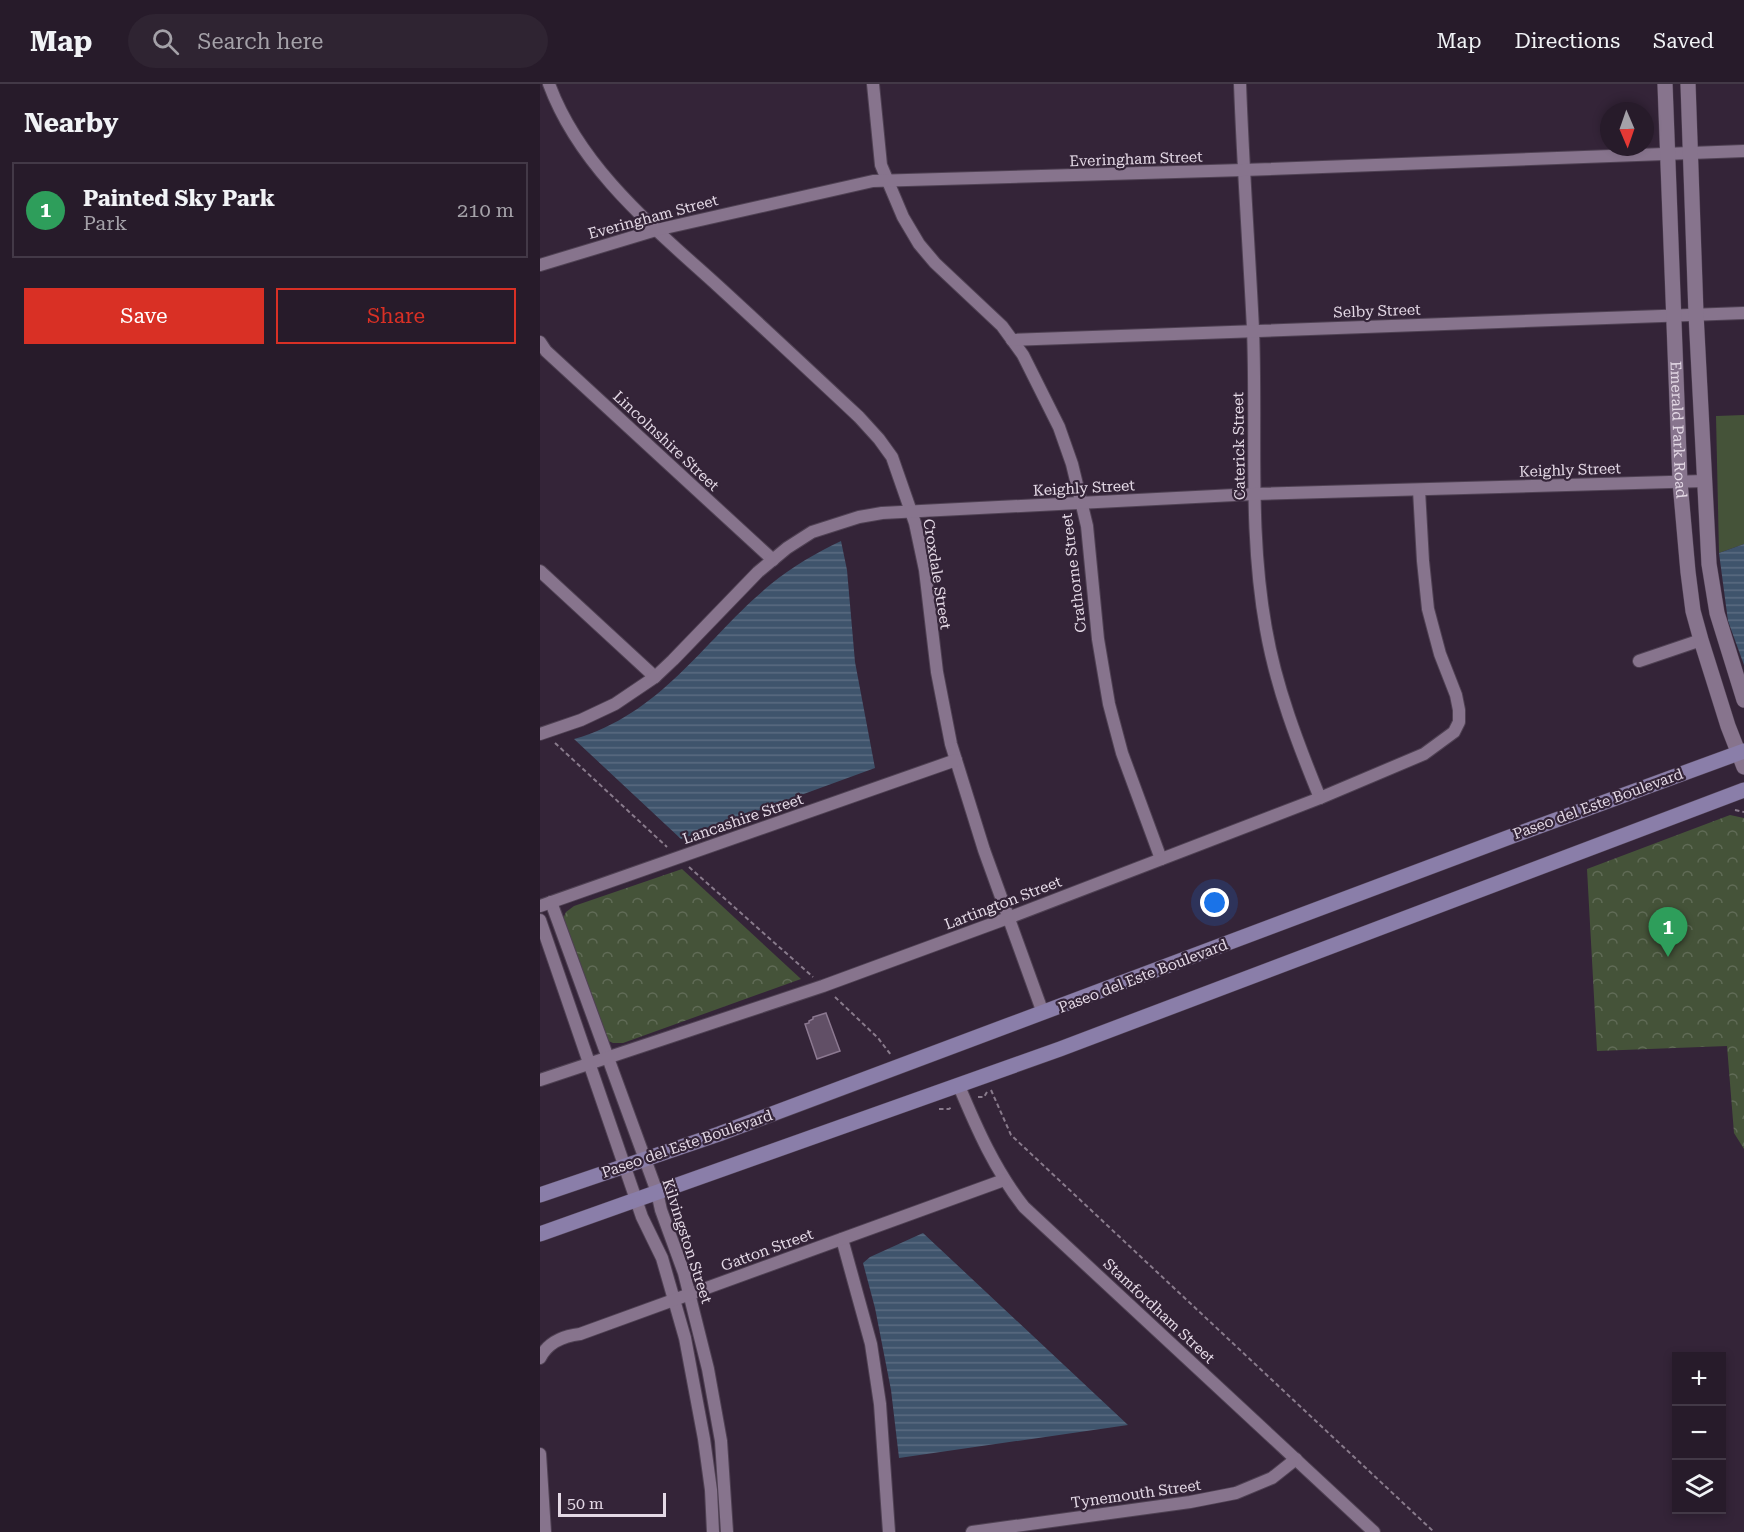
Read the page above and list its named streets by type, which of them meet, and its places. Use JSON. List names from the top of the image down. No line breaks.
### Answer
{"streets":{"main road":["Paseo del Este Boulevard"],"street":["Everingham Street","Selby Street","Emerald Park Road","Lincolnshire Street","Caterick Street","Keighly Street","Crathorne Street","Croxdale Street","Lancashire Street","Lartington Street","Kilvingston Street","Gatton Street","Stamfordham Street","Tynemouth Street"]},"crossings":[["Everingham Street","Emerald Park Road"],["Everingham Street","Caterick Street"],["Everingham Street","Crathorne Street"],["Everingham Street","Croxdale Street"],["Selby Street","Emerald Park Road"],["Selby Street","Caterick Street"],["Selby Street","Crathorne Street"],["Emerald Park Road","Keighly Street"],["Emerald Park Road","Paseo del Este Boulevard"],["Lincolnshire Street","Keighly Street"],["Caterick Street","Keighly Street"],["Caterick Street","Lartington Street"],["Keighly Street","Crathorne Street"],["Keighly Street","Croxdale Street"],["Keighly Street","Lartington Street"],["Crathorne Street","Lartington Street"],["Croxdale Street","Paseo del Este Boulevard"],["Croxdale Street","Lancashire Street"],["Croxdale Street","Lartington Street"],["Paseo del Este Boulevard","Kilvingston Street"],["Lancashire Street","Kilvingston Street"],["Lartington Street","Kilvingston Street"],["Kilvingston Street","Gatton Street"],["Gatton Street","Stamfordham Street"],["Stamfordham Street","Tynemouth Street"]],"scale_bar":"50 m","north":"bottom","page":{"header":"Map","search":"Search here","nav":["Map","Directions","Saved"],"heading":"Nearby","list":[{"mark":"1","name":"Painted Sky Park","note":"Park","value":"210 m"}],"buttons":["Save","Share"],"pins":"1","map_buttons":["+","−"],"scale":"50 m"}}
